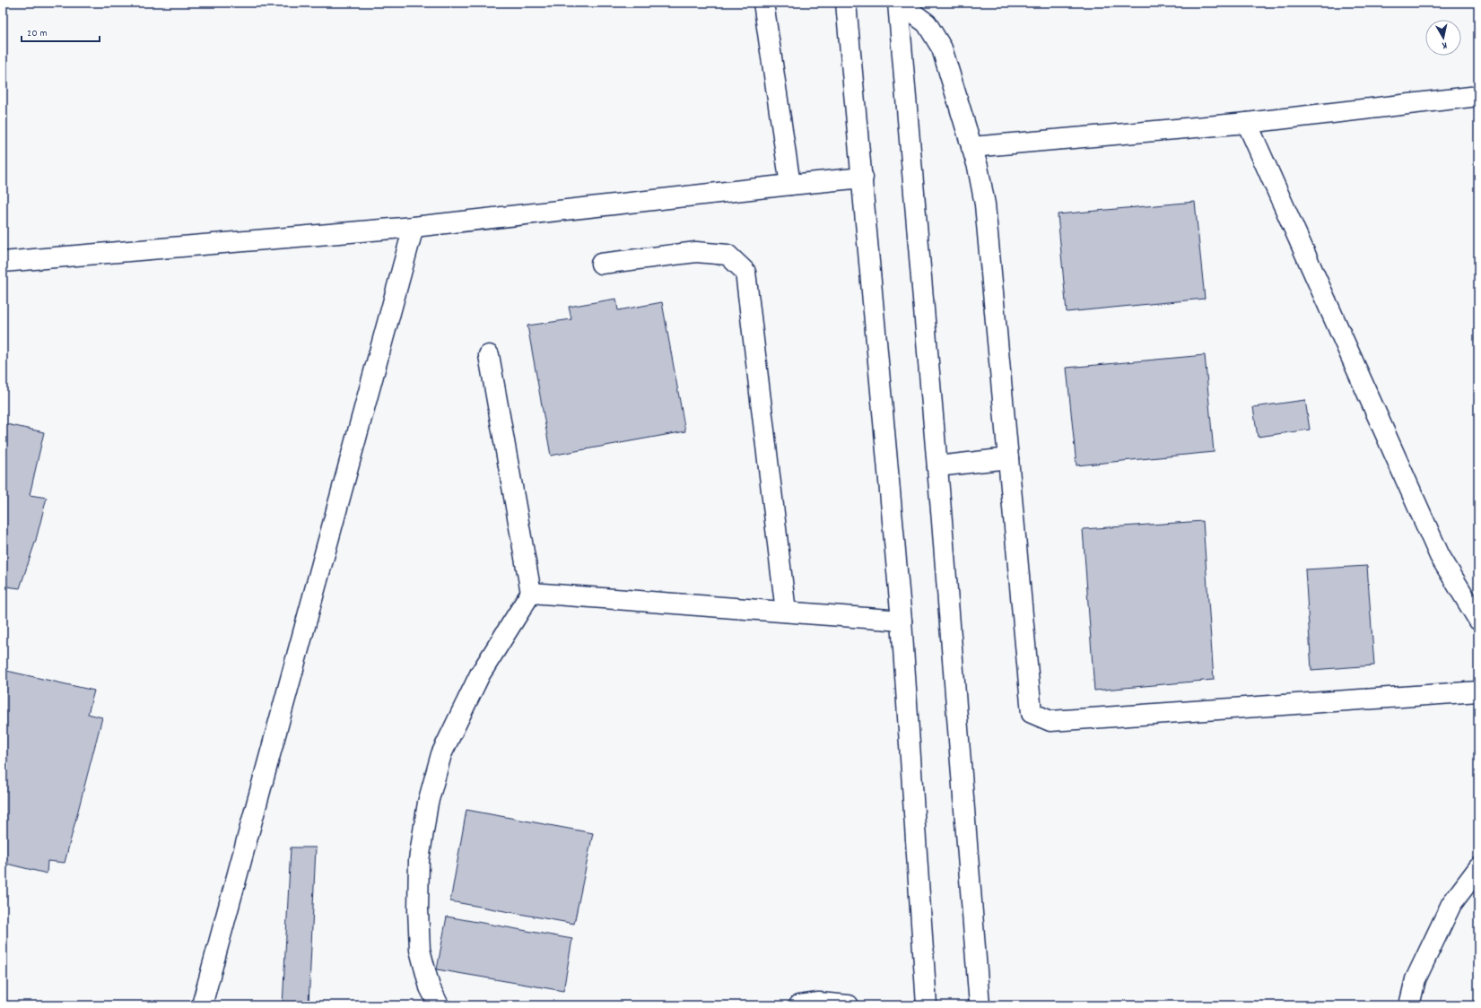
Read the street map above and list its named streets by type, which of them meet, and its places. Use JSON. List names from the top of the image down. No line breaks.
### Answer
{"scale_bar":"20 m","north":"bottom"}
